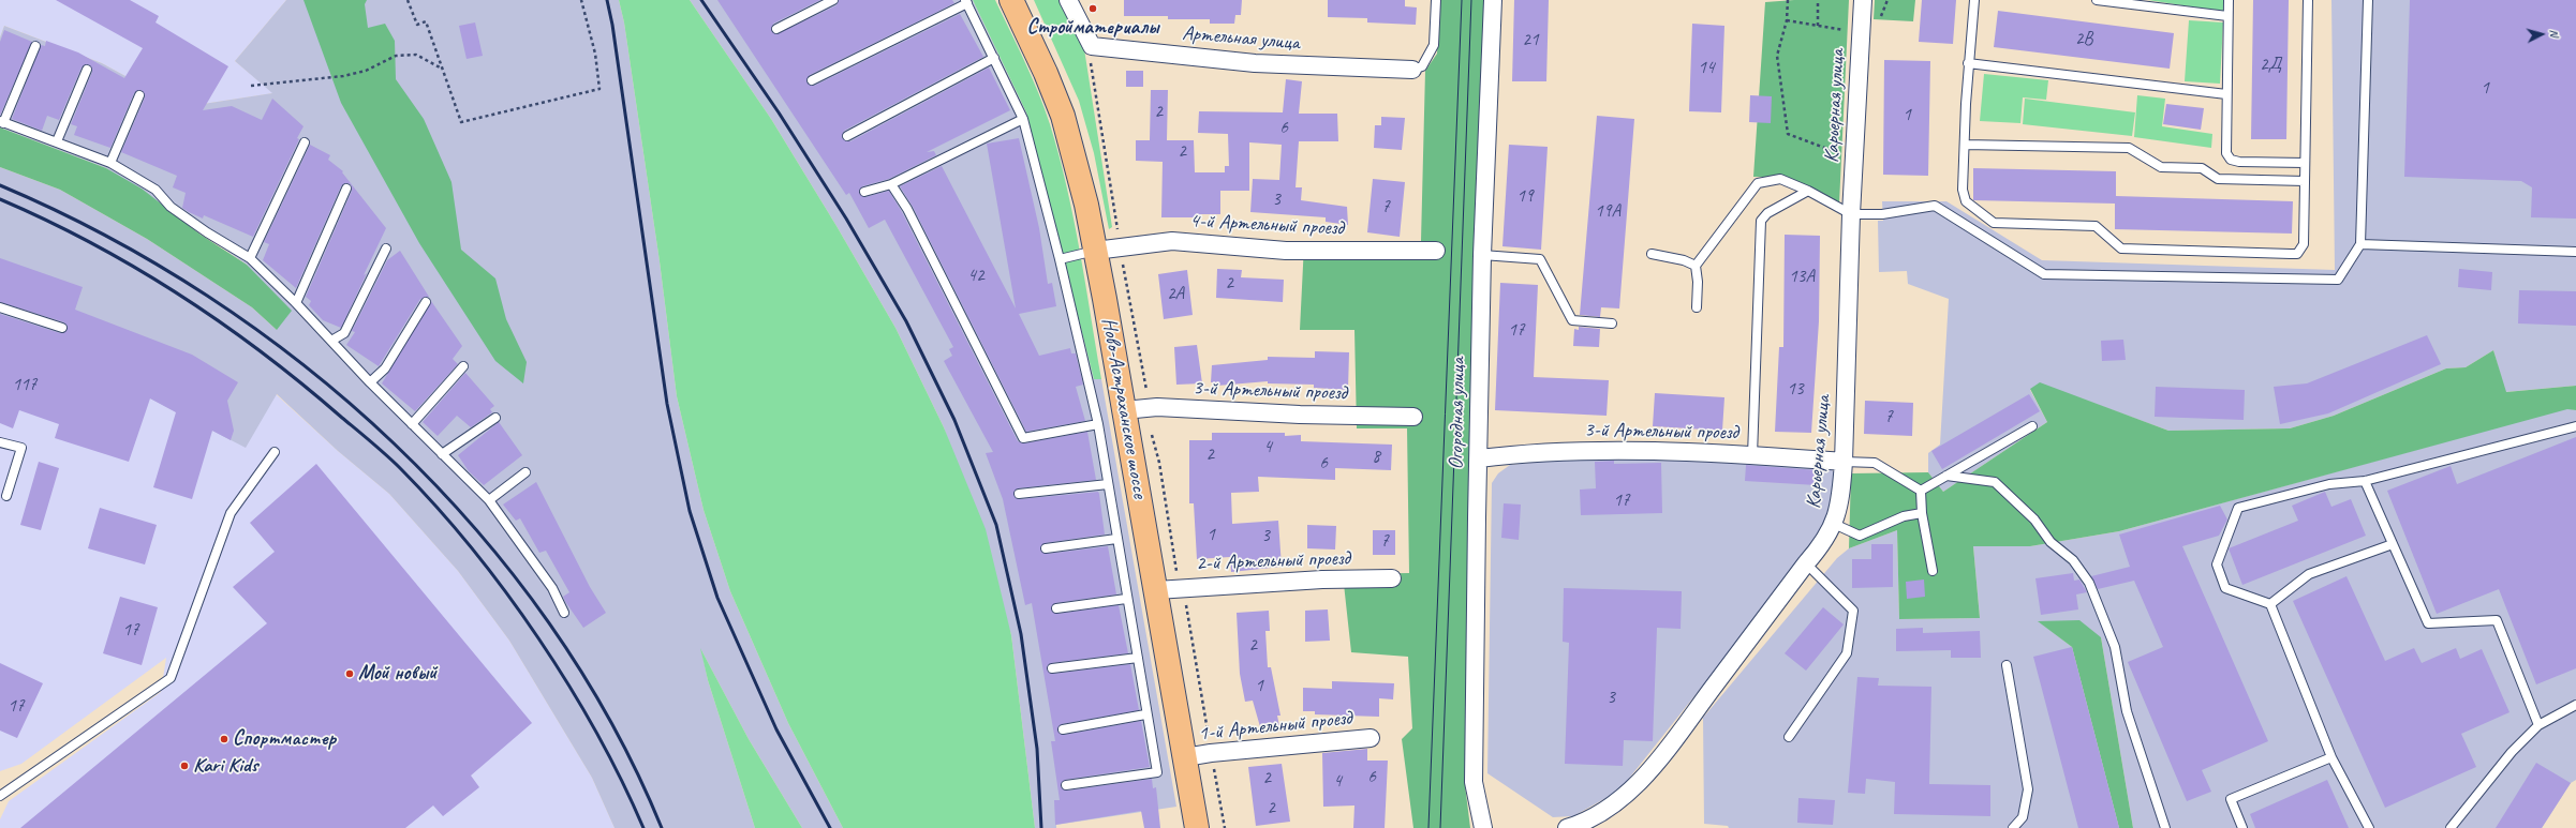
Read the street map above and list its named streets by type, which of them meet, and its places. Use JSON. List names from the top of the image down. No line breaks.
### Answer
{"streets":{"main road":["Ново-Астраханское шоссе"],"street":["Артельная улица","Карьерная улица","4-й Артельный проезд","3-й Артельный проезд","Огородная улица","2-й Артельный проезд","1-й Артельный проезд"]},"crossings":[["Карьерная улица","3-й Артельный проезд"],["4-й Артельный проезд","Ново-Астраханское шоссе"],["3-й Артельный проезд","Ново-Астраханское шоссе"],["3-й Артельный проезд","Огородная улица"],["Ново-Астраханское шоссе","2-й Артельный проезд"],["Ново-Астраханское шоссе","1-й Артельный проезд"]],"places":["Стройматериалы","Мой новый","Спортмастер","Kari Kids"],"house_numbers":["2В","21","2Д","14","1","2","1","6","2","19","3","7","19А","42","13А","2","2А","17","117","13","7","4","2","8","6","17","1","3","7","17","2","1","3","17","6","2","4","2"],"north":"right"}
